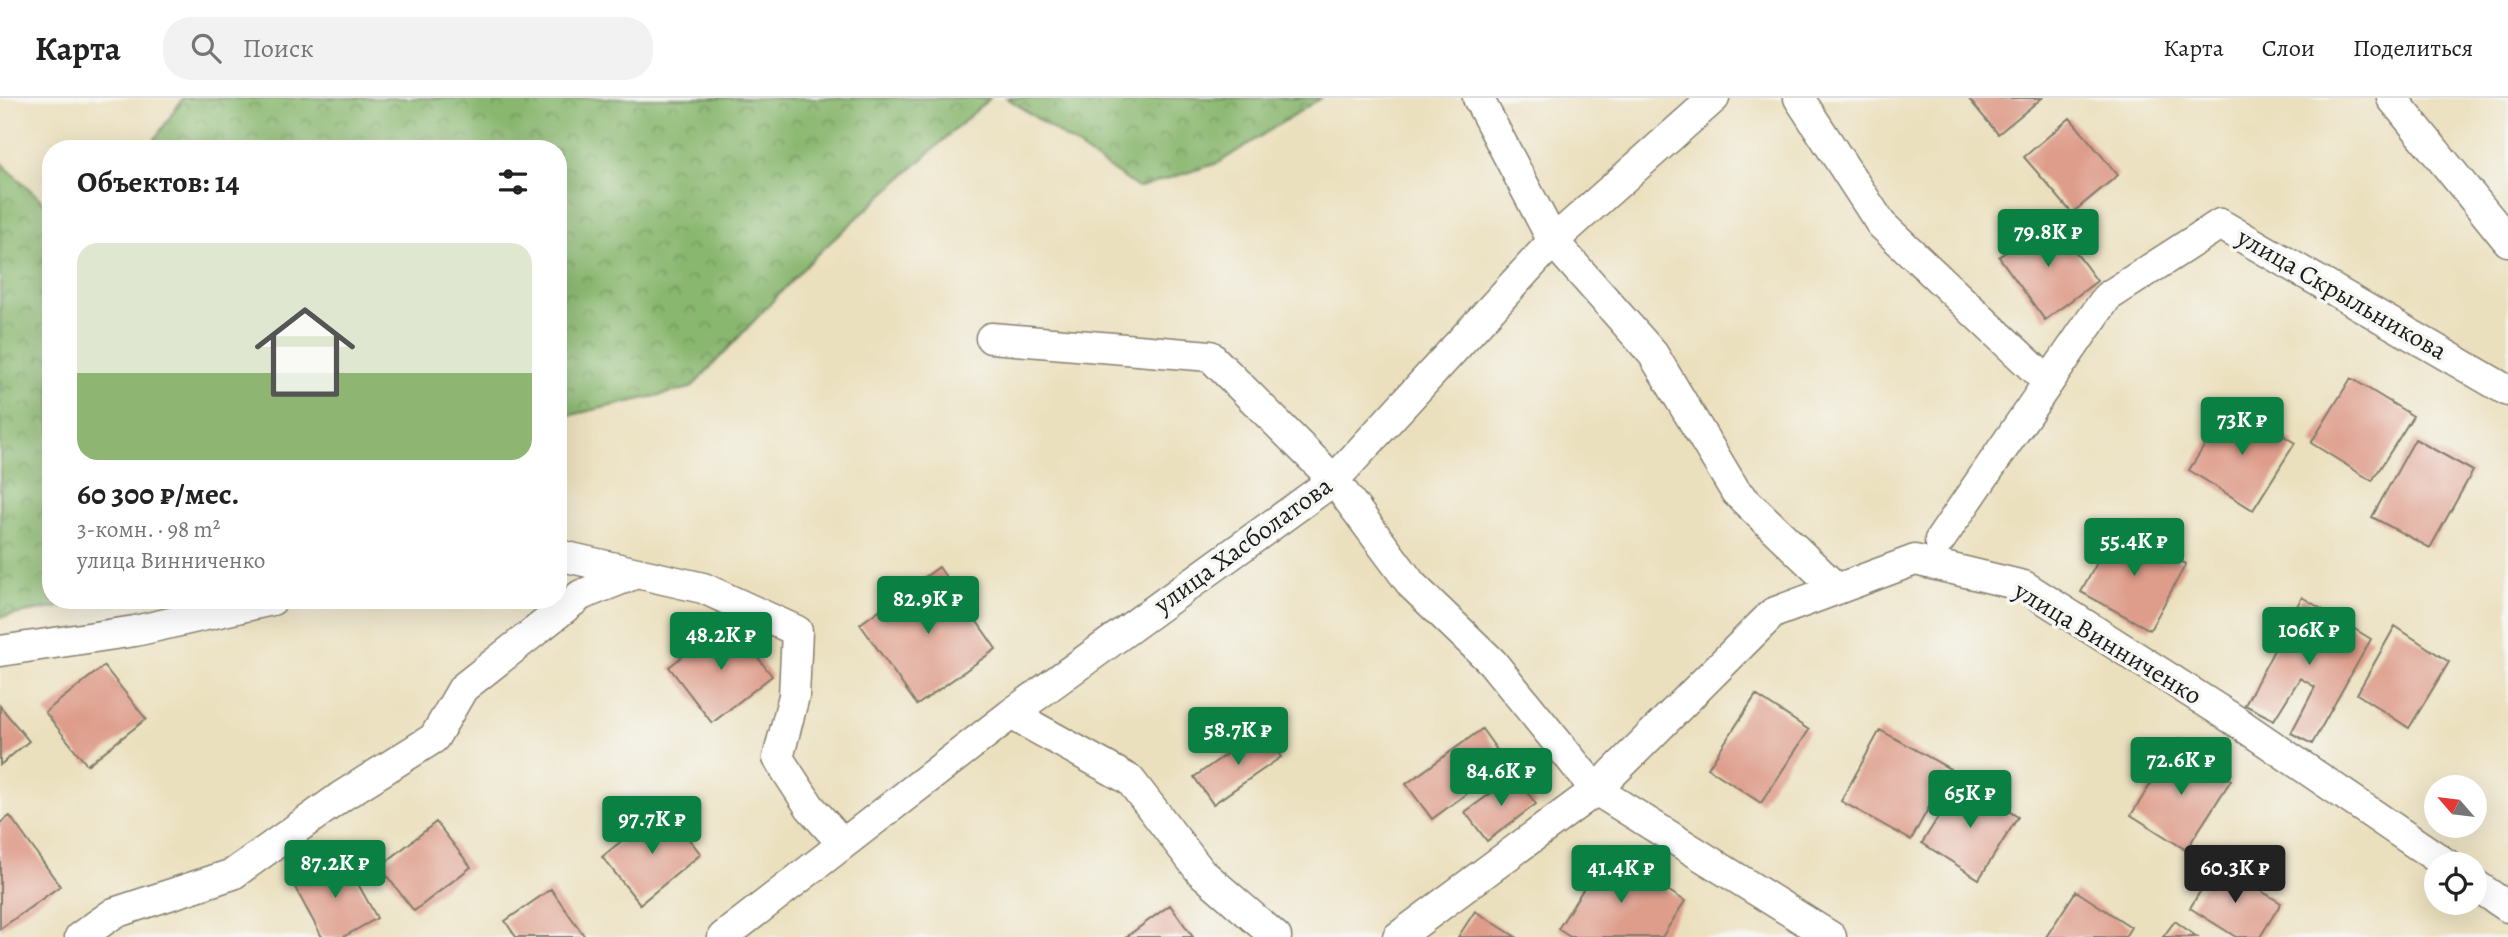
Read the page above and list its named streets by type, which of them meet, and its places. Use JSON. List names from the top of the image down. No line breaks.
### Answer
{"streets":{"street":["улица Скрыльникова","улица Хасболатова","улица Винниченко"]},"north":"top left","page":{"header":"Карта","search":"Поиск","nav":["Карта","Слои","Поделиться"],"heading":"Объектов: 14","price":["79.8K ₽","73K ₽","55.4K ₽","82.9K ₽","106K ₽","48.2K ₽","58.7K ₽","72.6K ₽","84.6K ₽","65K ₽","97.7K ₽","87.2K ₽","41.4K ₽","60.3K ₽"],"list":[{"name":"60 300 ₽/мес.","note":"3-комн. · 98 m² · улица Винниченко"}]}}
